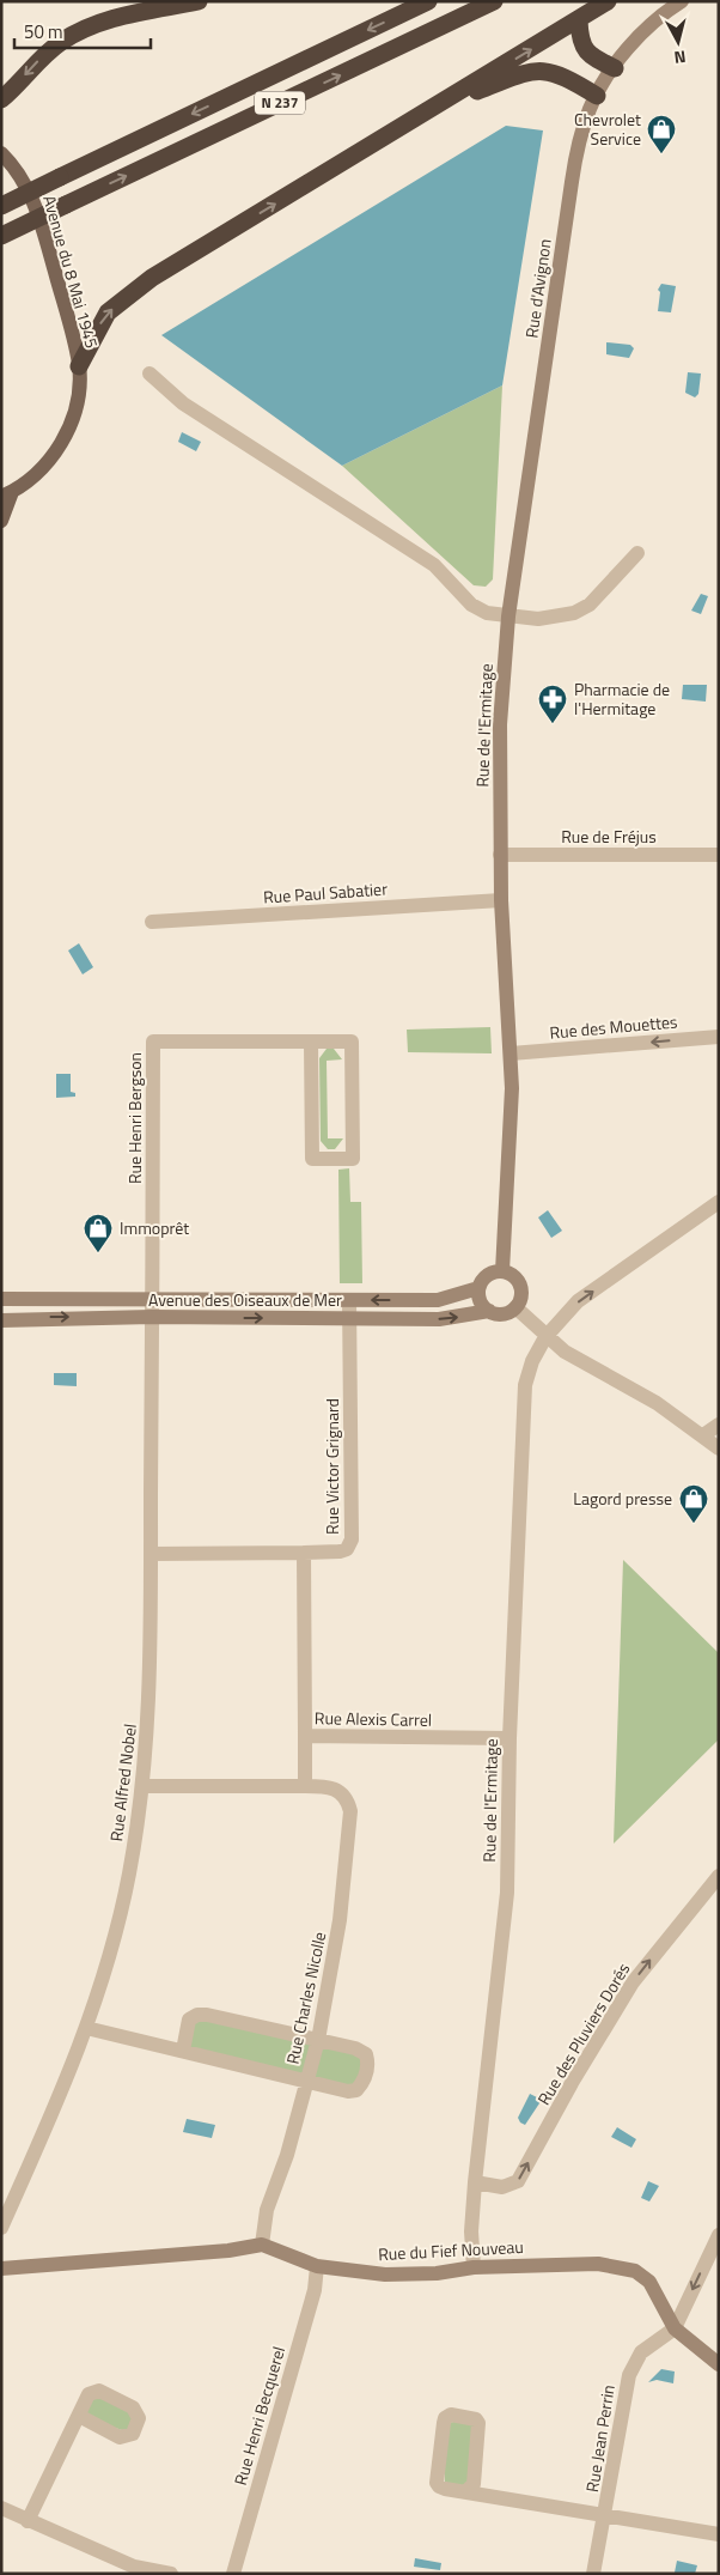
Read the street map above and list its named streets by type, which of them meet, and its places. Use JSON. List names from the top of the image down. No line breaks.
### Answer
{"streets":{"highway":["N 237"],"main road":["Avenue du 8 Mai 1945"],"street":["Rue d'Avignon","Rue de l'Ermitage","Rue de Fréjus","Rue Paul Sabatier","Rue des Mouettes","Rue Henri Bergson","Avenue des Oiseaux de Mer","Rue Victor Grignard","Rue Alexis Carrel","Rue Alfred Nobel","Rue Charles Nicolle","Rue des Pluviers Dorés","Rue du Fief Nouveau","Rue Henri Becquerel","Rue Jean Perrin"]},"crossings":[["Rue d'Avignon","Rue de l'Ermitage"],["Rue de l'Ermitage","Rue de Fréjus"],["Rue de l'Ermitage","Rue Paul Sabatier"],["Rue de l'Ermitage","Rue des Mouettes"],["Rue de l'Ermitage","Avenue des Oiseaux de Mer"],["Rue de l'Ermitage","Rue Alexis Carrel"],["Rue de l'Ermitage","Rue des Pluviers Dorés"],["Rue de l'Ermitage","Rue du Fief Nouveau"],["Rue Henri Bergson","Avenue des Oiseaux de Mer"],["Rue Henri Bergson","Rue Alfred Nobel"],["Avenue des Oiseaux de Mer","Rue Victor Grignard"],["Avenue des Oiseaux de Mer","Rue Alfred Nobel"],["Rue Victor Grignard","Rue Alfred Nobel"],["Rue Alexis Carrel","Rue Charles Nicolle"],["Rue Charles Nicolle","Rue du Fief Nouveau"],["Rue du Fief Nouveau","Rue Henri Becquerel"],["Rue du Fief Nouveau","Rue Jean Perrin"]],"one_way":["Rue des Mouettes","Rue des Pluviers Dorés"],"places":{"shop":["Chevrolet Service","Immoprêt","Lagord presse"],"pharmacy":["Pharmacie de l'Hermitage"]},"scale_bar":"50 m","north":"bottom"}
